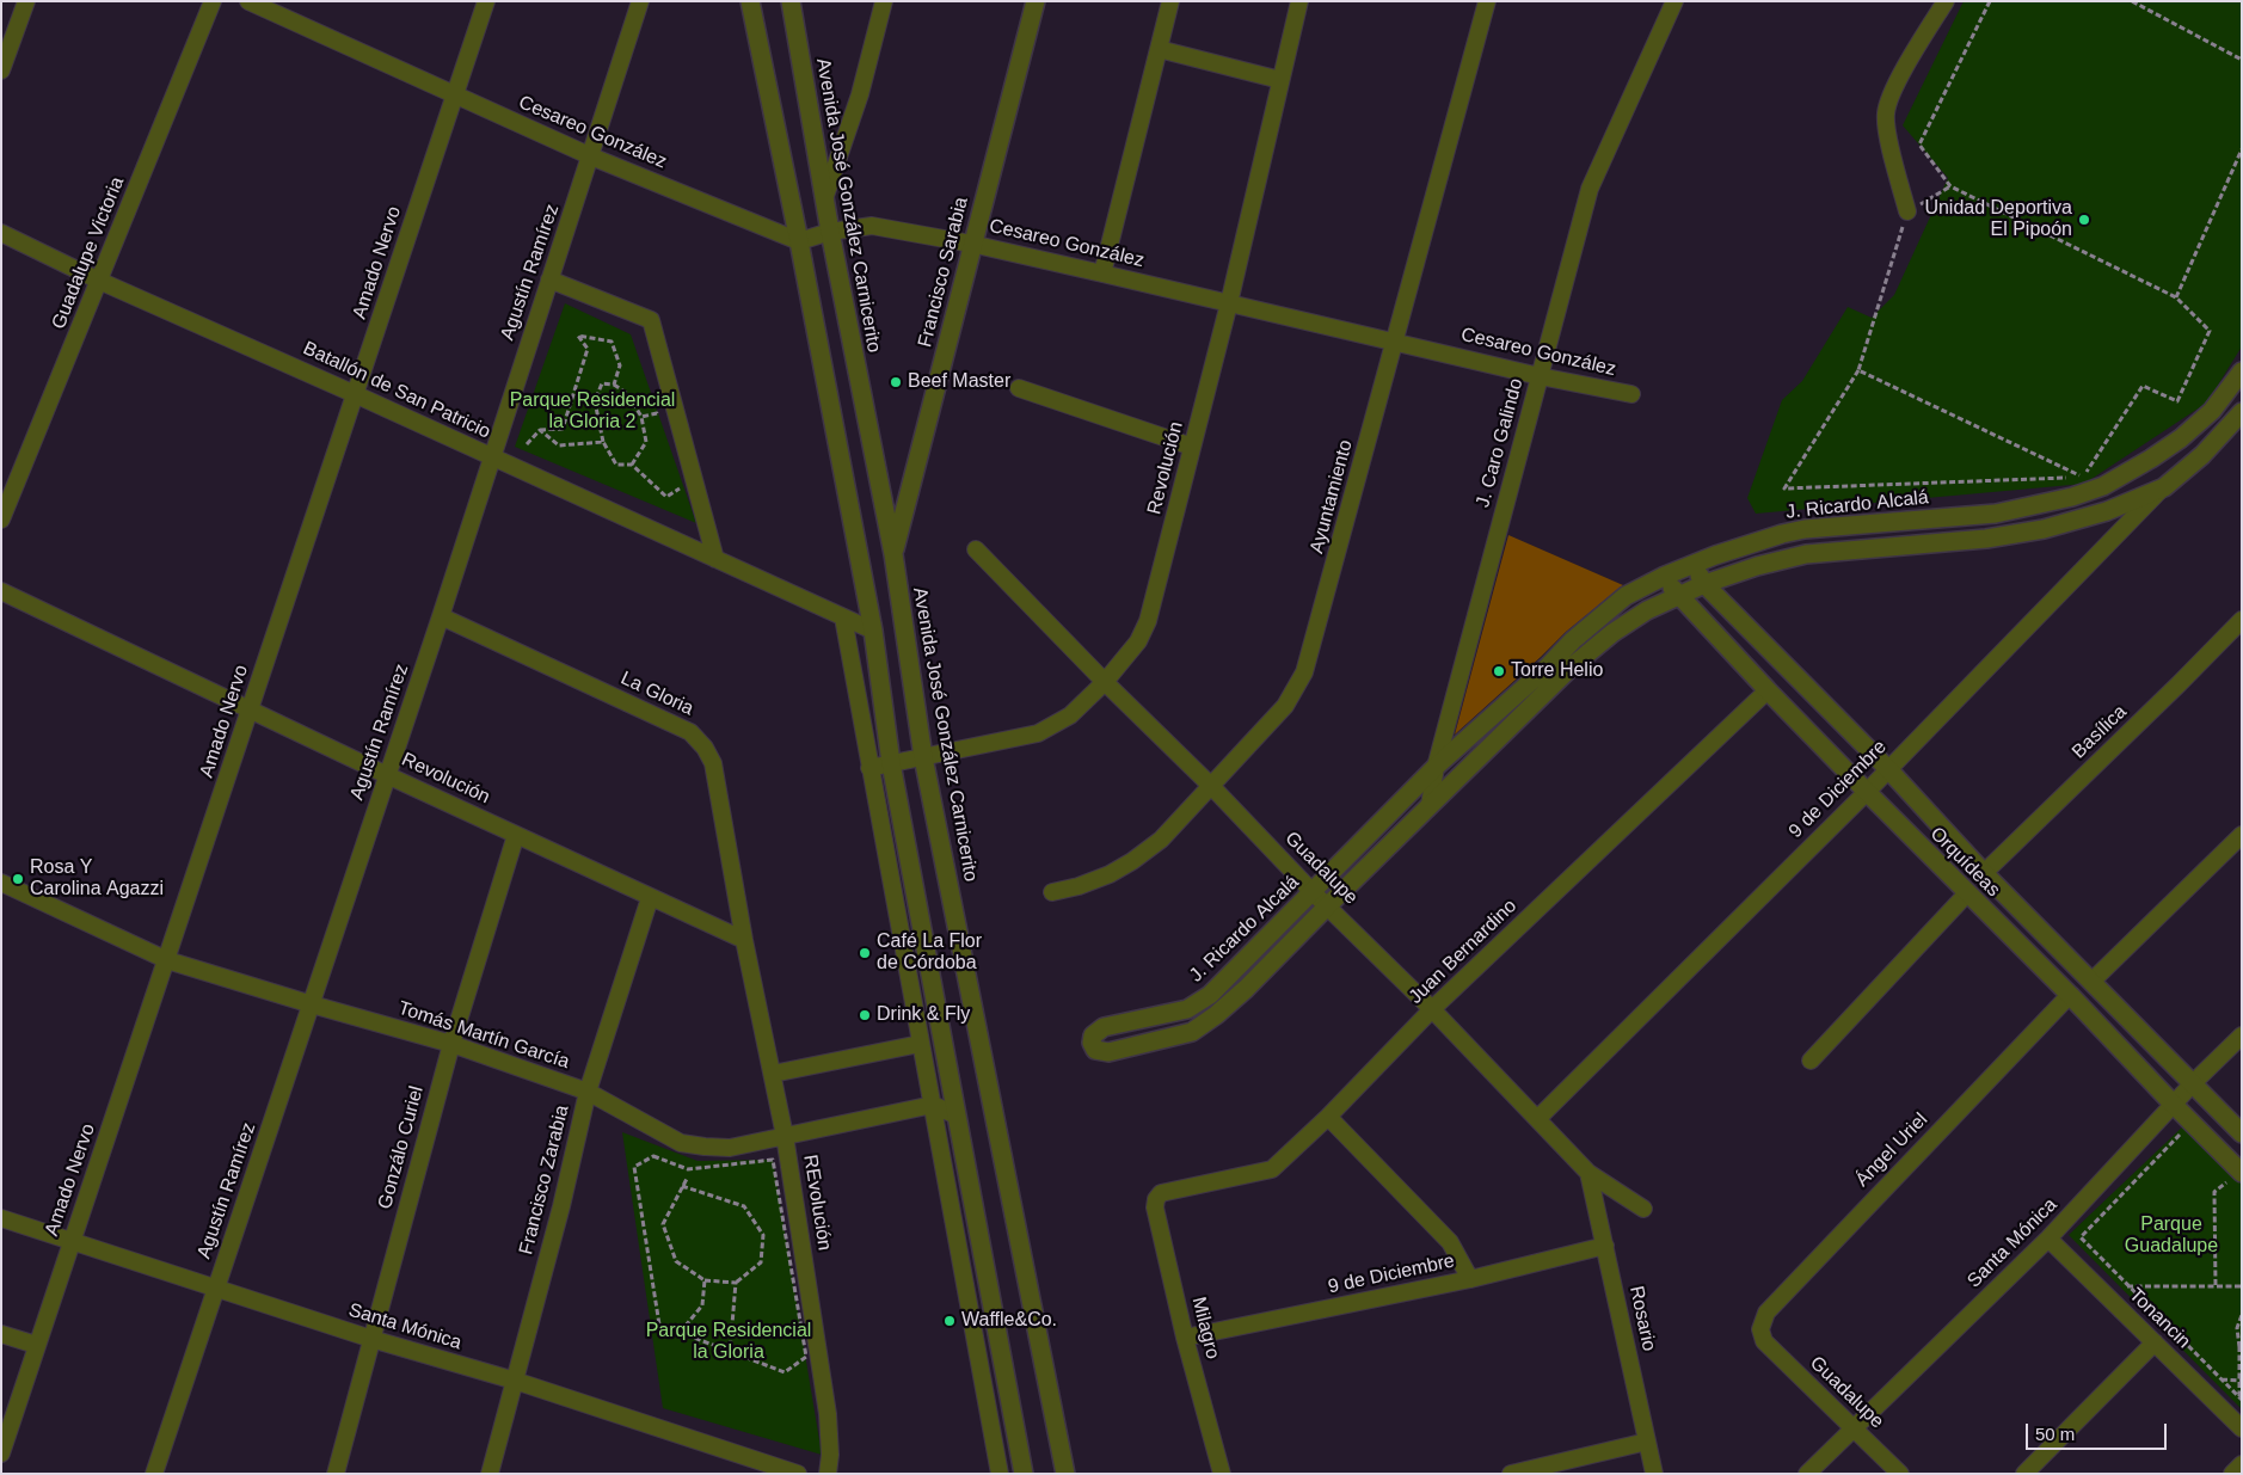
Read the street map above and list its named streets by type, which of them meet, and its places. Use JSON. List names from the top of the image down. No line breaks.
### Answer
{"streets":{"street":["Cesareo González","Avenida José González Carnicerito","Guadalupe Victoria","Amado Nervo","Agustín Ramírez","Francisco Sarabia","Batallón de San Patricio","J. Caro Galindo","Revolución","Ayuntamiento","J. Ricardo Alcalá","La Gloria","Basílica","9 de Diciembre","Orquídeas","Guadalupe","Juan Bernardino","Tomás Martín García","Gonzálo Curiel","Ángel Uriel","Francisco Zarabia","REvolución","Santa Mónica","Rosario","Tonancin","Milagro"]},"crossings":[["Cesareo González","Avenida José González Carnicerito"],["Cesareo González","Amado Nervo"],["Cesareo González","Agustín Ramírez"],["Cesareo González","Francisco Sarabia"],["Cesareo González","J. Caro Galindo"],["Cesareo González","Revolución"],["Cesareo González","Ayuntamiento"],["Avenida José González Carnicerito","Francisco Sarabia"],["Avenida José González Carnicerito","Revolución"],["Guadalupe Victoria","Batallón de San Patricio"],["Amado Nervo","Batallón de San Patricio"],["Amado Nervo","Revolución"],["Amado Nervo","Tomás Martín García"],["Amado Nervo","Santa Mónica"],["Agustín Ramírez","Batallón de San Patricio"],["Agustín Ramírez","Revolución"],["Agustín Ramírez","La Gloria"],["Agustín Ramírez","Tomás Martín García"],["Agustín Ramírez","Santa Mónica"],["J. Caro Galindo","J. Ricardo Alcalá"],["Revolución","La Gloria"],["Revolución","Guadalupe"],["Revolución","Gonzálo Curiel"],["Revolución","Francisco Zarabia"],["Revolución","REvolución"],["Ayuntamiento","Guadalupe"],["J. Ricardo Alcalá","9 de Diciembre"],["J. Ricardo Alcalá","Orquídeas"],["J. Ricardo Alcalá","Guadalupe"],["La Gloria","REvolución"],["Basílica","Orquídeas"],["9 de Diciembre","Orquídeas"],["9 de Diciembre","Guadalupe"],["9 de Diciembre","Rosario"],["9 de Diciembre","Milagro"],["Orquídeas","Juan Bernardino"],["Orquídeas","Ángel Uriel"],["Orquídeas","Santa Mónica"],["Guadalupe","Juan Bernardino"],["Guadalupe","Ángel Uriel"],["Guadalupe","Santa Mónica"],["Guadalupe","Rosario"],["Juan Bernardino","Milagro"],["Tomás Martín García","Gonzálo Curiel"],["Tomás Martín García","Francisco Zarabia"],["Tomás Martín García","REvolución"],["Gonzálo Curiel","Santa Mónica"],["Francisco Zarabia","Santa Mónica"],["Santa Mónica","Tonancin"]],"parks":["Parque Residencial la Gloria 2","Parque Guadalupe","Parque Residencial la Gloria"],"places":["Unidad Deportiva El Pipoón","Beef Master","Torre Helio","Rosa Y Carolina Agazzi","Café La Flor de Córdoba","Drink & Fly","Waffle&Co."],"scale_bar":"50 m"}
